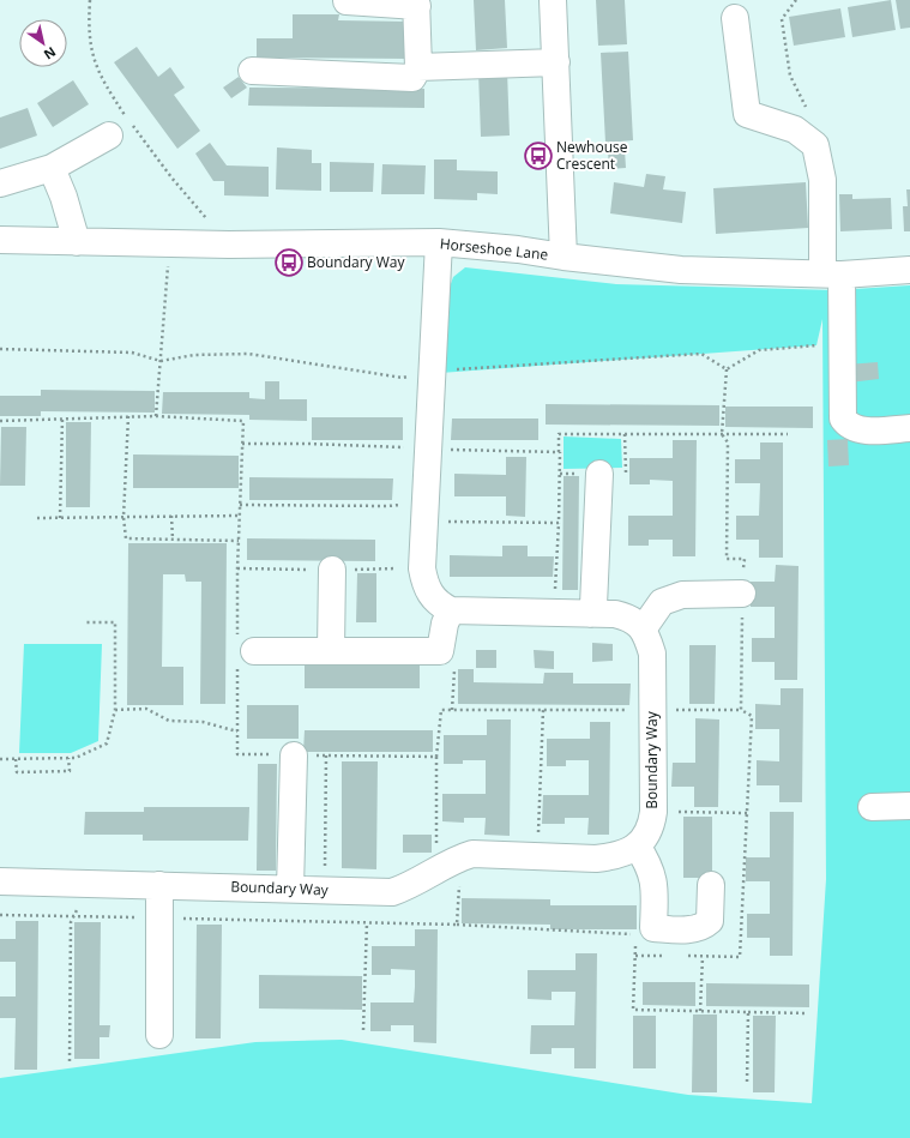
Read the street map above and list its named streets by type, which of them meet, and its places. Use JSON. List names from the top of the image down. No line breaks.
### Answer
{"streets":{"street":["Horseshoe Lane","Boundary Way"]},"places":{"bus stop":["Newhouse Crescent","Boundary Way"]},"north":"bottom right"}
